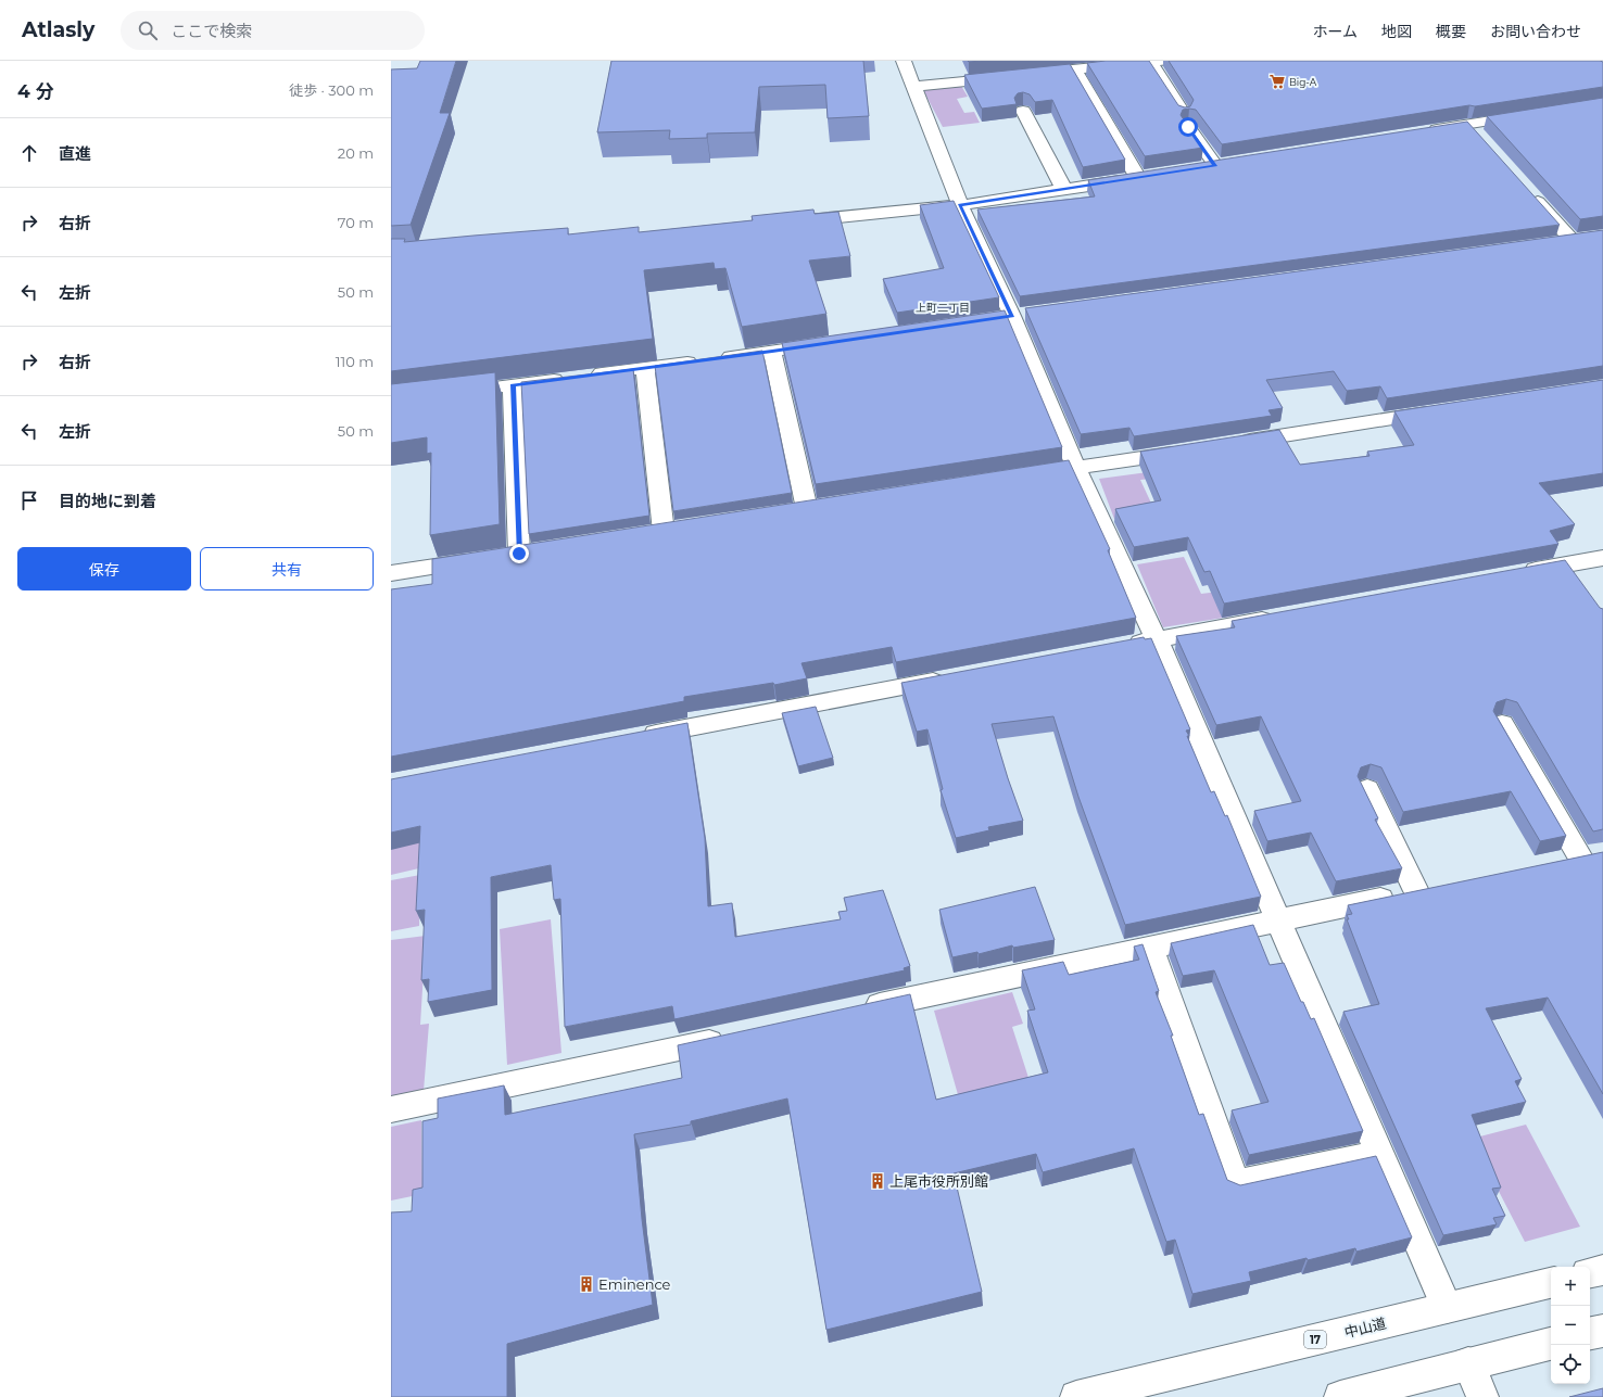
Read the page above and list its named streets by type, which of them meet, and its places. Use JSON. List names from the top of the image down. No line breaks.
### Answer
{"streets":{"main road":["中山道","17"]},"districts":["上町二丁目"],"places":{"supermarket":["Big-A"],"building":["上尾市役所別館","Eminence"]},"page":{"header":"Atlasly","search":"ここで検索","nav":["ホーム","地図","概要","お問い合わせ"],"heading":["4 分","徒歩 · 300 m"],"list":[["直進","20 m"],["右折","70 m"],["左折","50 m"],["右折","110 m"],["左折","50 m"],"目的地に到着"],"buttons":["保存","共有"],"map_buttons":["+","−"]}}
